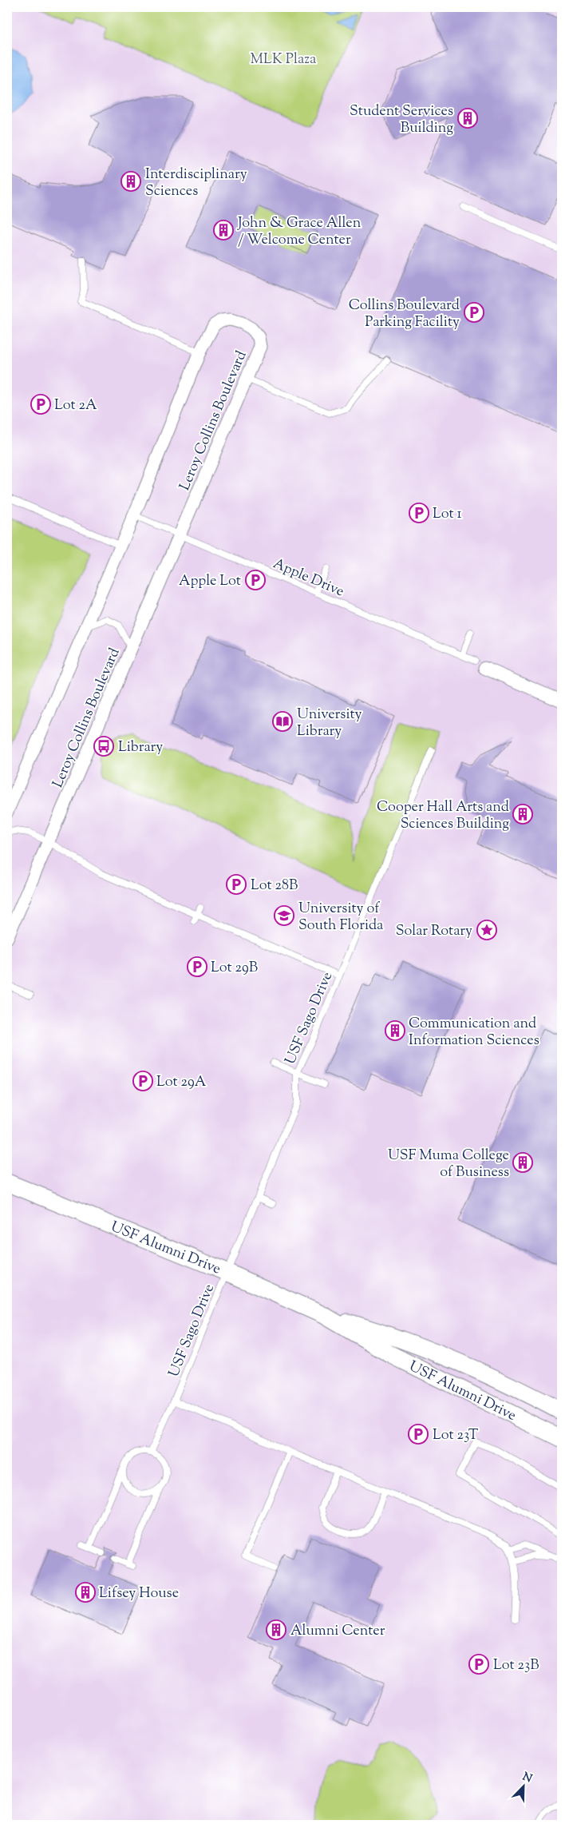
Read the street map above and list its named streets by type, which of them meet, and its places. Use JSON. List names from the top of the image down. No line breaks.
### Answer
{"streets":{"street":["Leroy Collins Boulevard","USF Alumni Drive"],"lane":["Apple Drive","USF Sago Drive"]},"crossings":[["Leroy Collins Boulevard","Apple Drive"],["USF Sago Drive","USF Alumni Drive"]],"parks":["MLK Plaza"],"places":{"building":["Student Services Building","Interdisciplinary Sciences","John & Grace Allen / Welcome Center","Cooper Hall Arts and Sciences Building","Communication and Information Sciences","USF Muma College of Business","Lifsey House","Alumni Center"],"parking":["Collins Boulevard Parking Facility","Lot 2A","Lot 1","Apple Lot","Lot 28B","Lot 29B","Lot 29A","Lot 23T","Lot 23B"],"library":["University Library"],"bus stop":["Library"],"school or university":["University of South Florida"],"place":["Solar Rotary"]},"north":"top right"}
